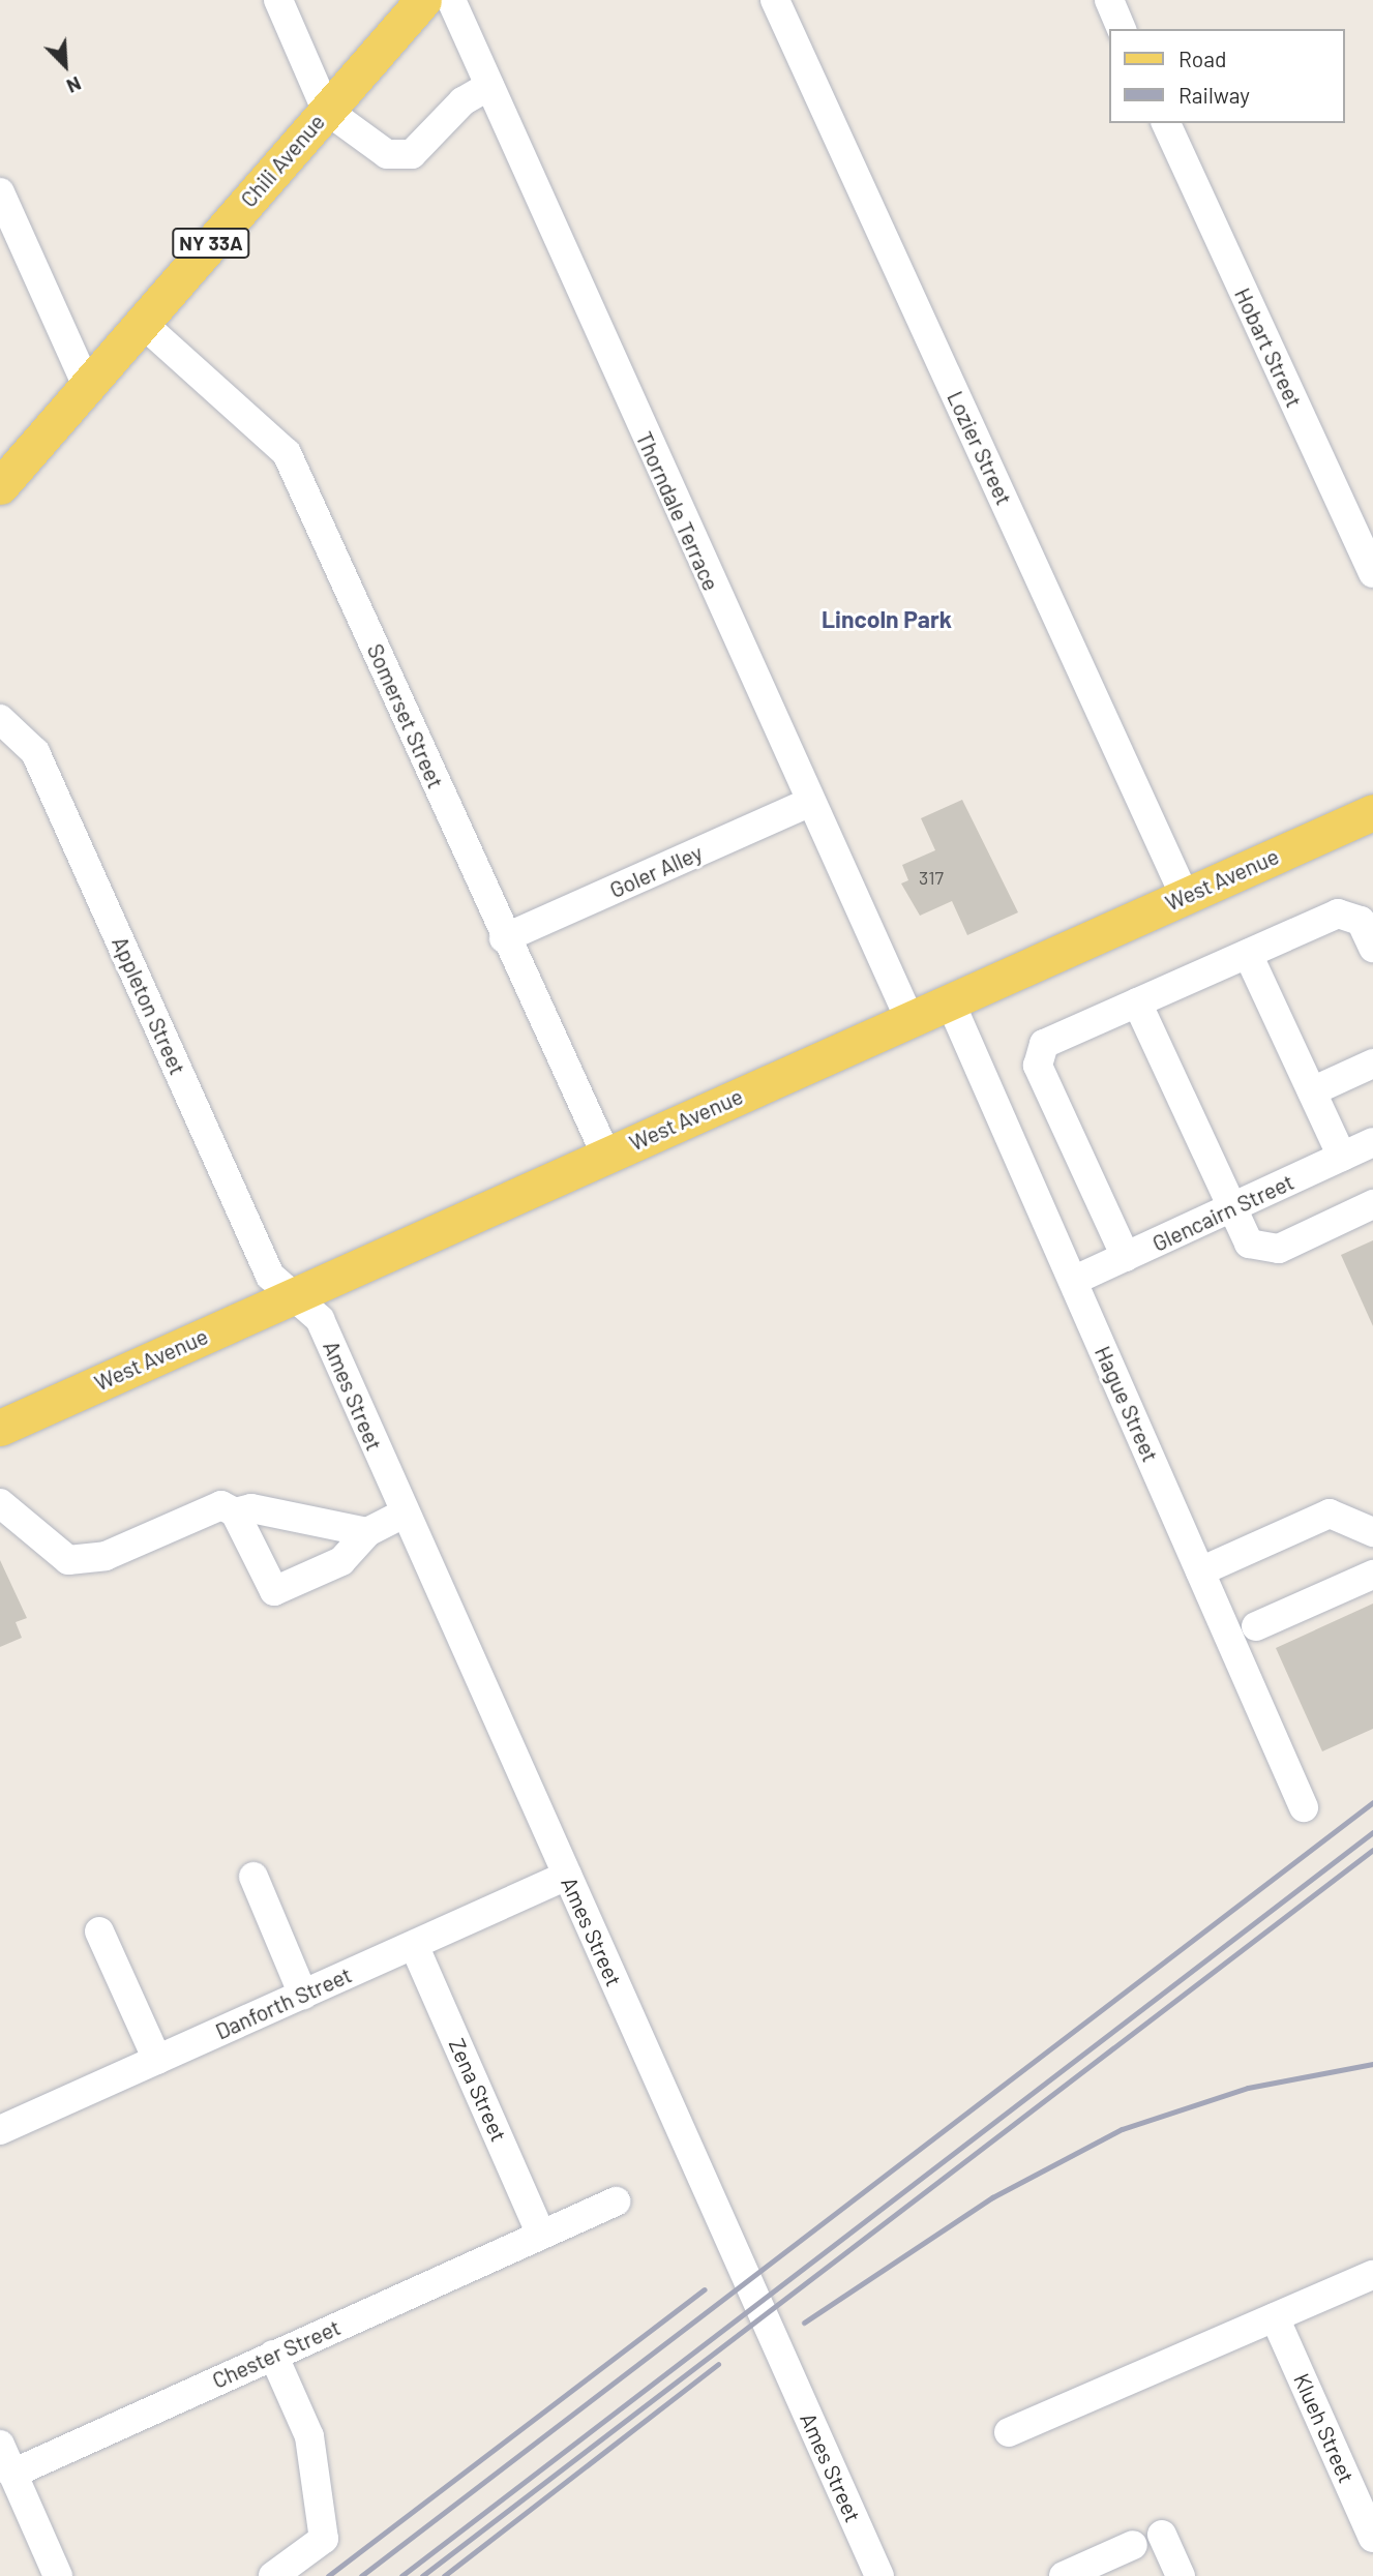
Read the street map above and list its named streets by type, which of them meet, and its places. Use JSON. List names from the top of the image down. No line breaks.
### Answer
{"streets":{"main road":["Chili Avenue","NY 33A","West Avenue"],"street":["Hobart Street","Lozier Street","Thorndale Terrace","Somerset Street","Goler Alley","Appleton Street","Glencairn Street","Ames Street","Hague Street","Danforth Street","Zena Street","Chester Street","Klueh Street"]},"crossings":[["Chili Avenue","Somerset Street"],["Lozier Street","West Avenue"],["Thorndale Terrace","Goler Alley"],["Thorndale Terrace","West Avenue"],["Somerset Street","Goler Alley"],["Somerset Street","West Avenue"],["West Avenue","Appleton Street"],["West Avenue","Ames Street"],["West Avenue","Hague Street"],["Appleton Street","Ames Street"],["Glencairn Street","Hague Street"],["Ames Street","Danforth Street"],["Danforth Street","Zena Street"],["Zena Street","Chester Street"]],"districts":["Lincoln Park"],"house_numbers":["317"],"legend":["Road","Railway"],"north":"bottom right"}
